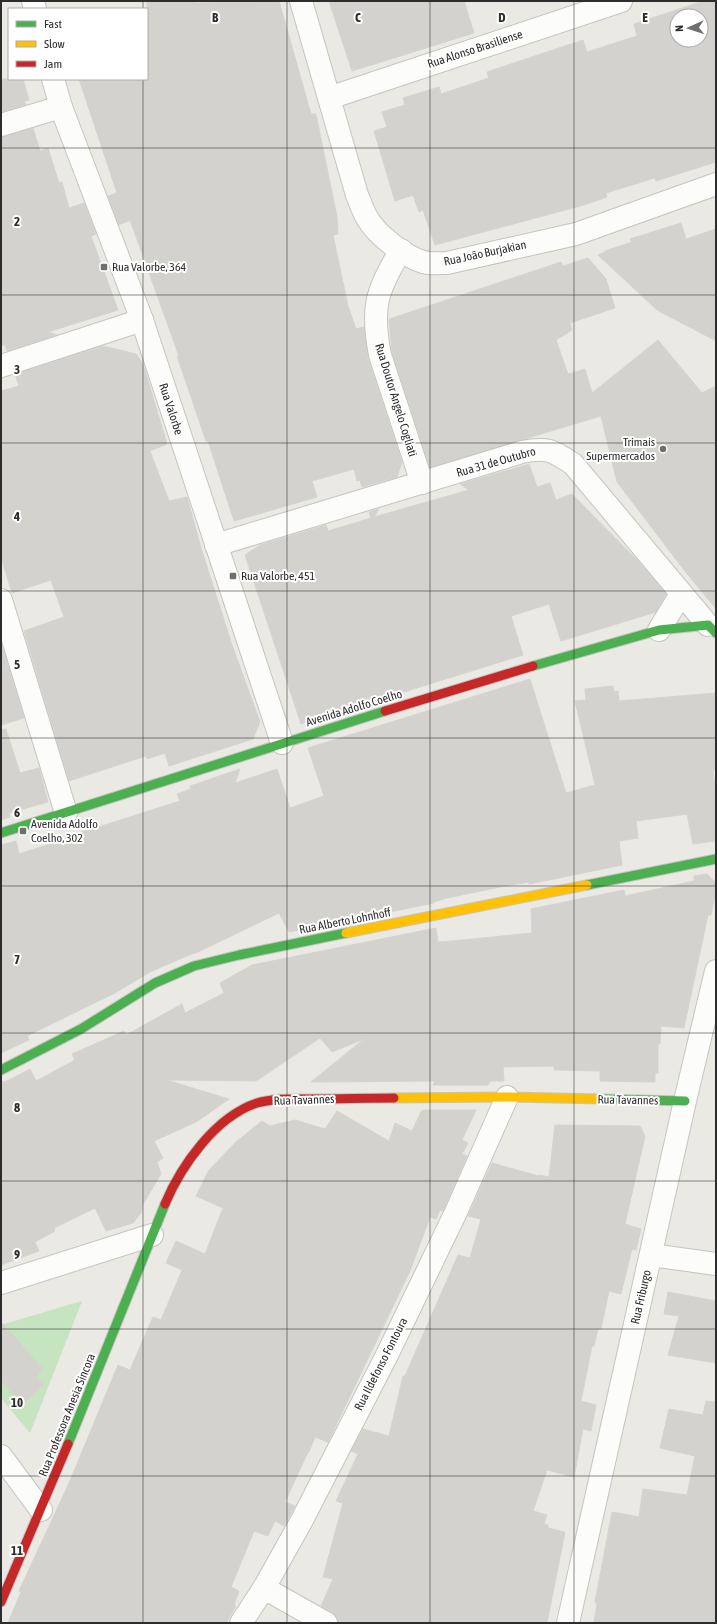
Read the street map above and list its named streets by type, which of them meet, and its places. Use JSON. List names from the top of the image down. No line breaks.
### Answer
{"streets":{"street":["Rua Alonso Brasiliense","Rua João Burjakian","Rua Doutor Angelo Cogliati","Rua Valorbe","Rua 31 de Outubro","Avenida Adolfo Coelho","Rua Alberto Lohnhoff","Rua Tavannes","Rua Friburgo","Rua Ildefonso Fontoura","Rua Professora Anesia Sincora"]},"crossings":[["Rua Alonso Brasiliense","Rua João Burjakian"],["Rua João Burjakian","Rua Doutor Angelo Cogliati"],["Rua Doutor Angelo Cogliati","Rua 31 de Outubro"],["Rua Valorbe","Rua 31 de Outubro"],["Rua Valorbe","Avenida Adolfo Coelho"],["Rua 31 de Outubro","Avenida Adolfo Coelho"],["Rua Tavannes","Rua Friburgo"],["Rua Tavannes","Rua Ildefonso Fontoura"],["Rua Tavannes","Rua Professora Anesia Sincora"]],"places":{"transit":["Rua Valorbe, 364","Rua Valorbe, 451","Avenida Adolfo Coelho, 302"],"other":["Trimais Supermercados"]},"legend":["Fast","Slow","Jam"],"north":"left","grid":{"columns":["B","C","D","E"],"rows":["2","3","4","5","6","7","8","9","10","11"]}}
